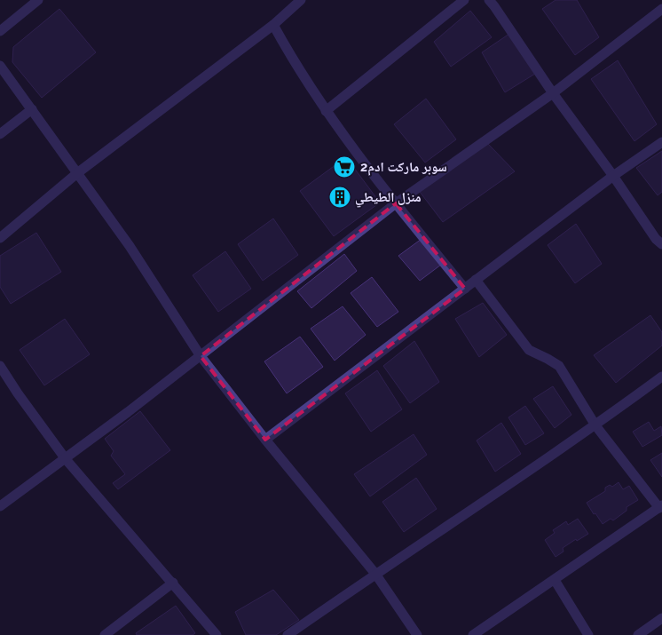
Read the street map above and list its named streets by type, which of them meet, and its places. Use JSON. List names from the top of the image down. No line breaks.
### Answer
{"places":{"supermarket":["سوبر ماركت ادم2"],"building":["منزل الطيطي"]}}
